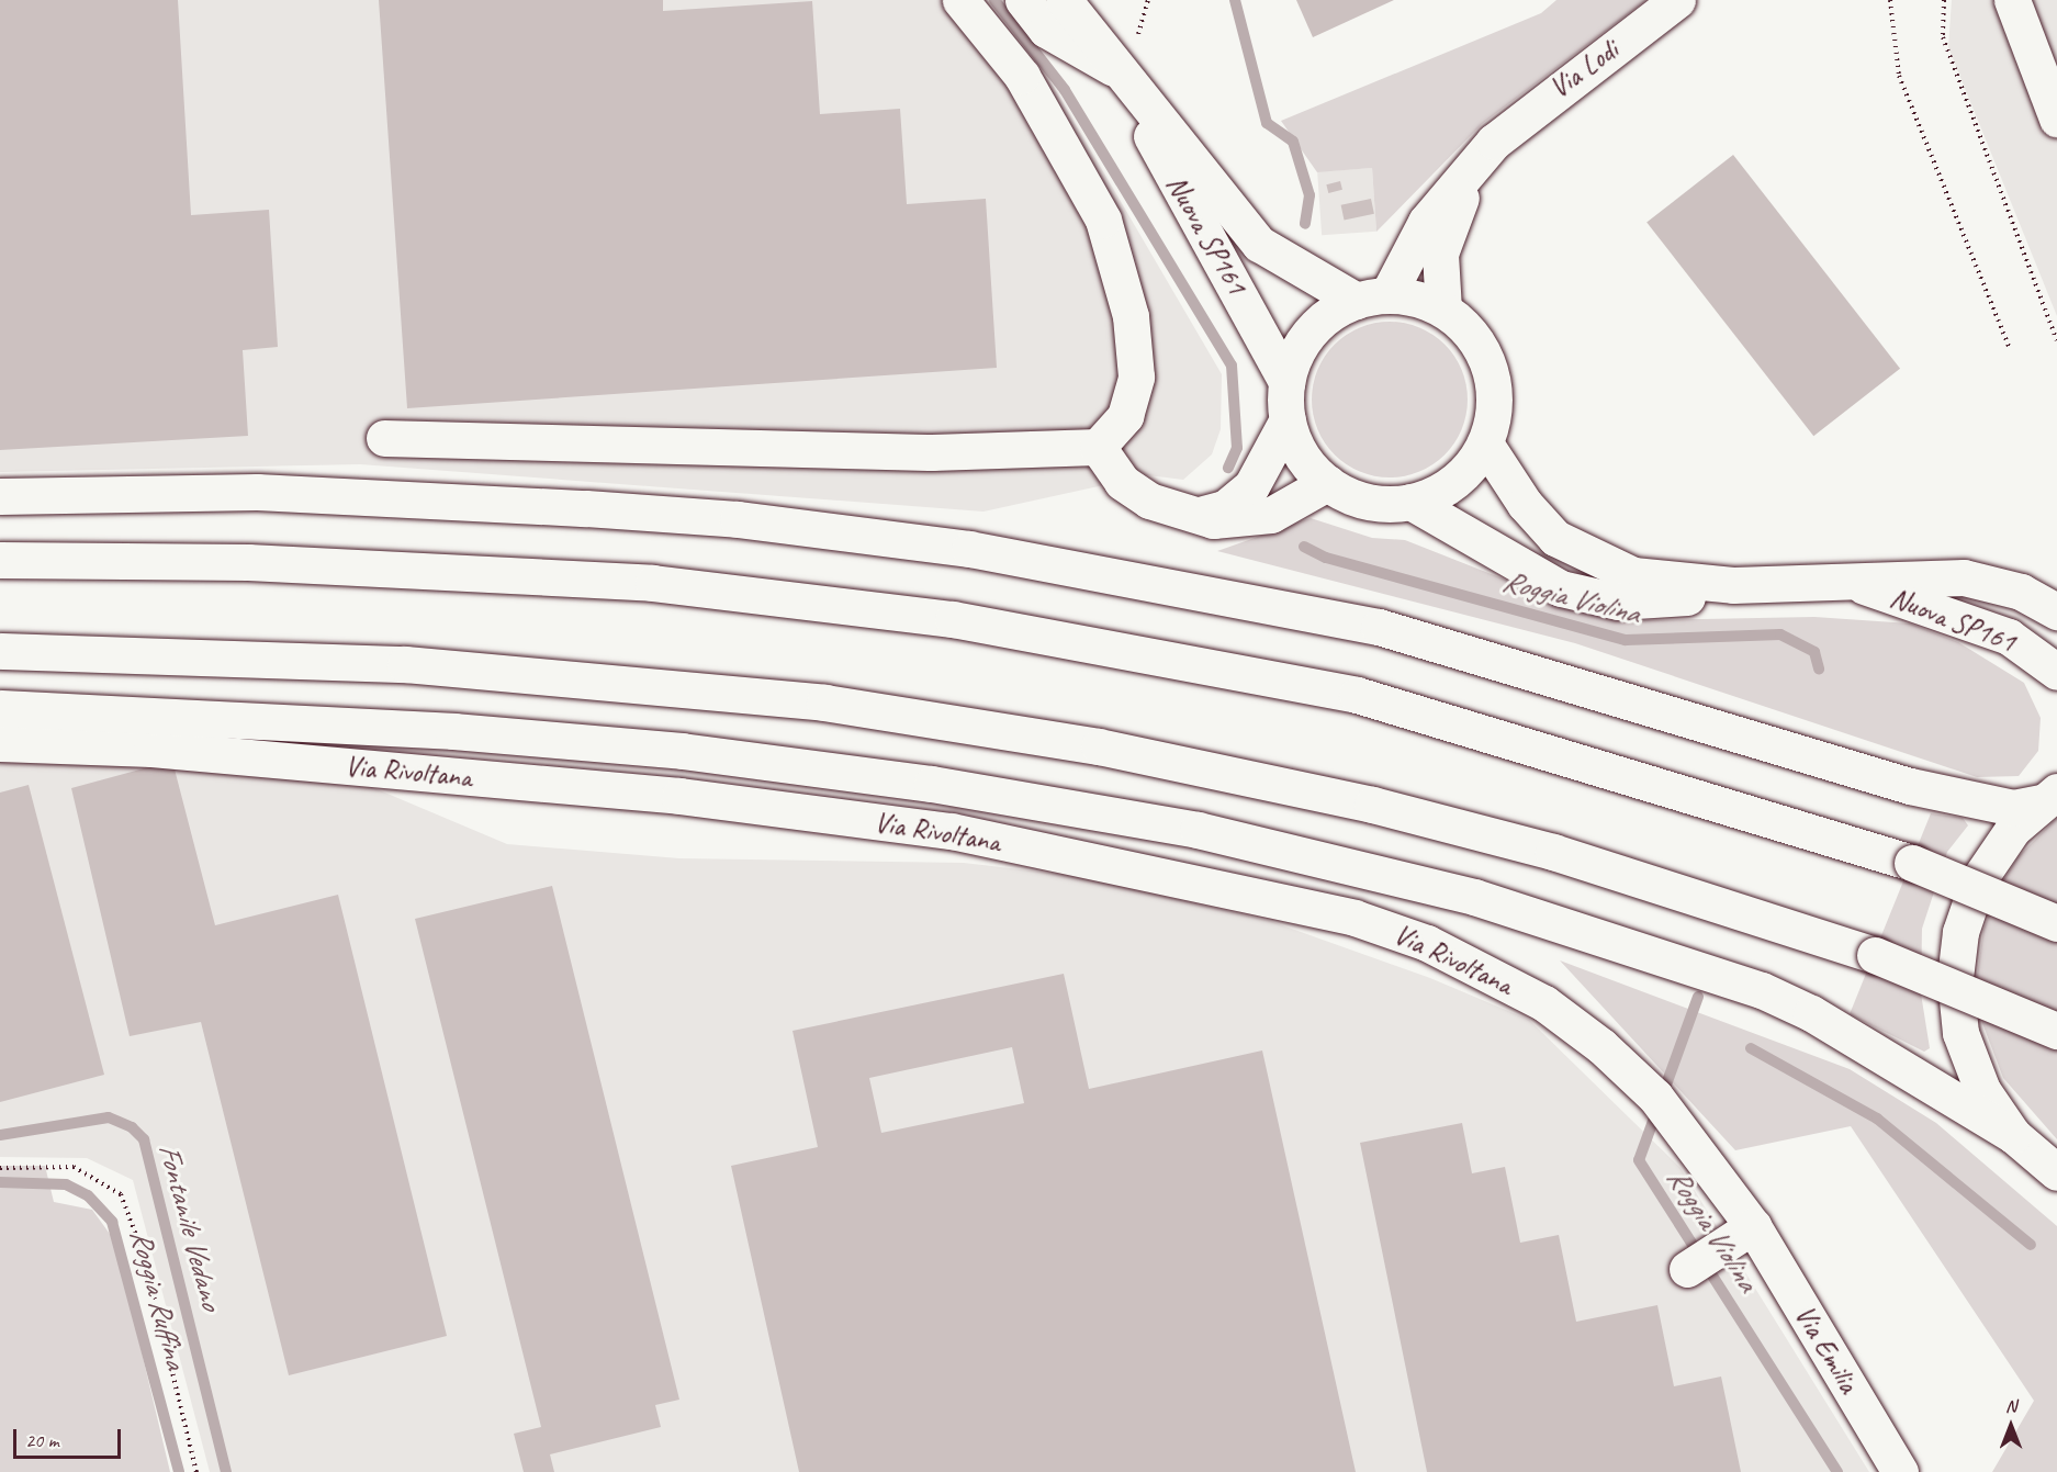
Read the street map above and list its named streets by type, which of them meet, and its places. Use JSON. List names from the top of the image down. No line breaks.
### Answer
{"streets":{"main road":["Via Lodi","Nuova SP161","Via Rivoltana","Via Emilia"]},"crossings":[["Via Lodi","Nuova SP161"],["Via Rivoltana","Via Emilia"]],"water":["Roggia Violina","Fontanile Vedano","Roggia Ruffina"],"scale_bar":"20 m","north":"top"}
